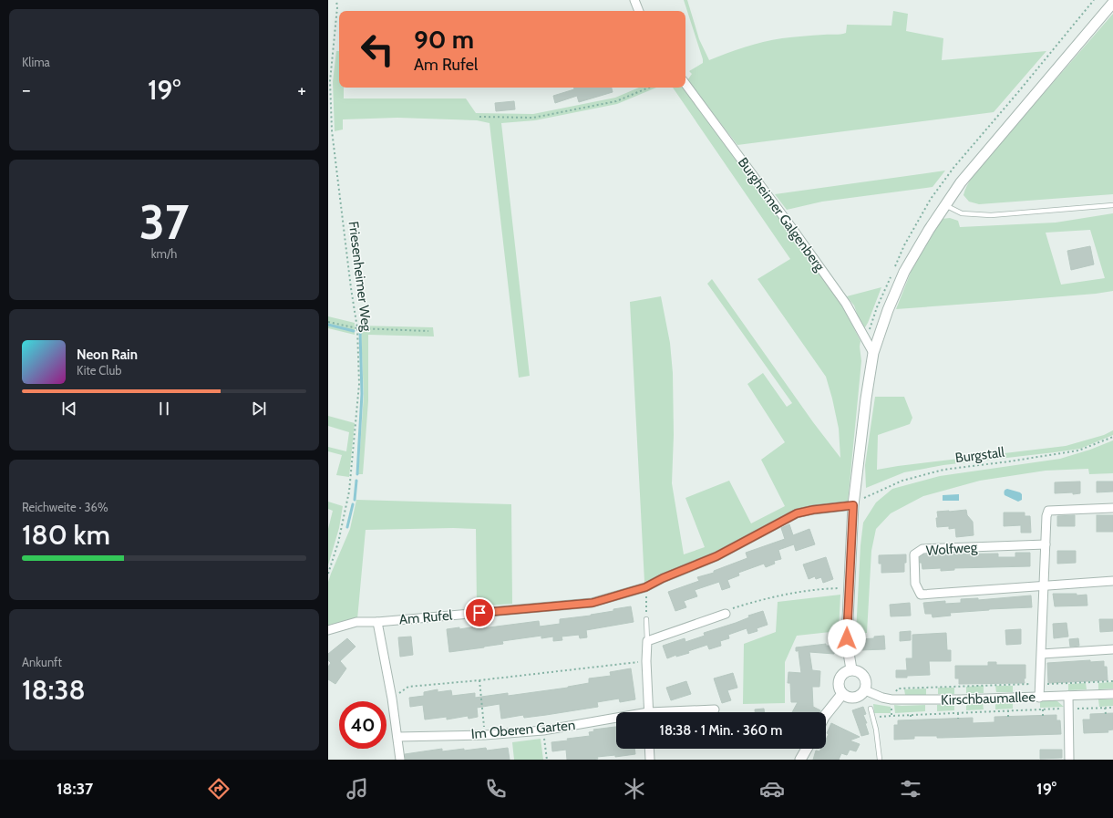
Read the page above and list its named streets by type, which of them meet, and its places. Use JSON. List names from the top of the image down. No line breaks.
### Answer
{"streets":{"street":["Burgheimer Galgenberg","Wolfweg","Am Rufel","Kirschbaumallee","Im Oberen Garten"],"path":["Friesenheimer Weg","Burgstall"]},"crossings":[["Burgstall","Am Rufel"]],"page":{"tile":["Klima",["37","km/h"],["Reichweite · 36%","180 km"],["Ankunft","18:38"]],"turn":["90 m","Am Rufel"],"heat":["−","19°","+"],"song":["Neon Rain","Kite Club"],"limit":"40","trip":"18:38 · 1 Min. · 360 m","tabs":["18:37","19°"]}}
